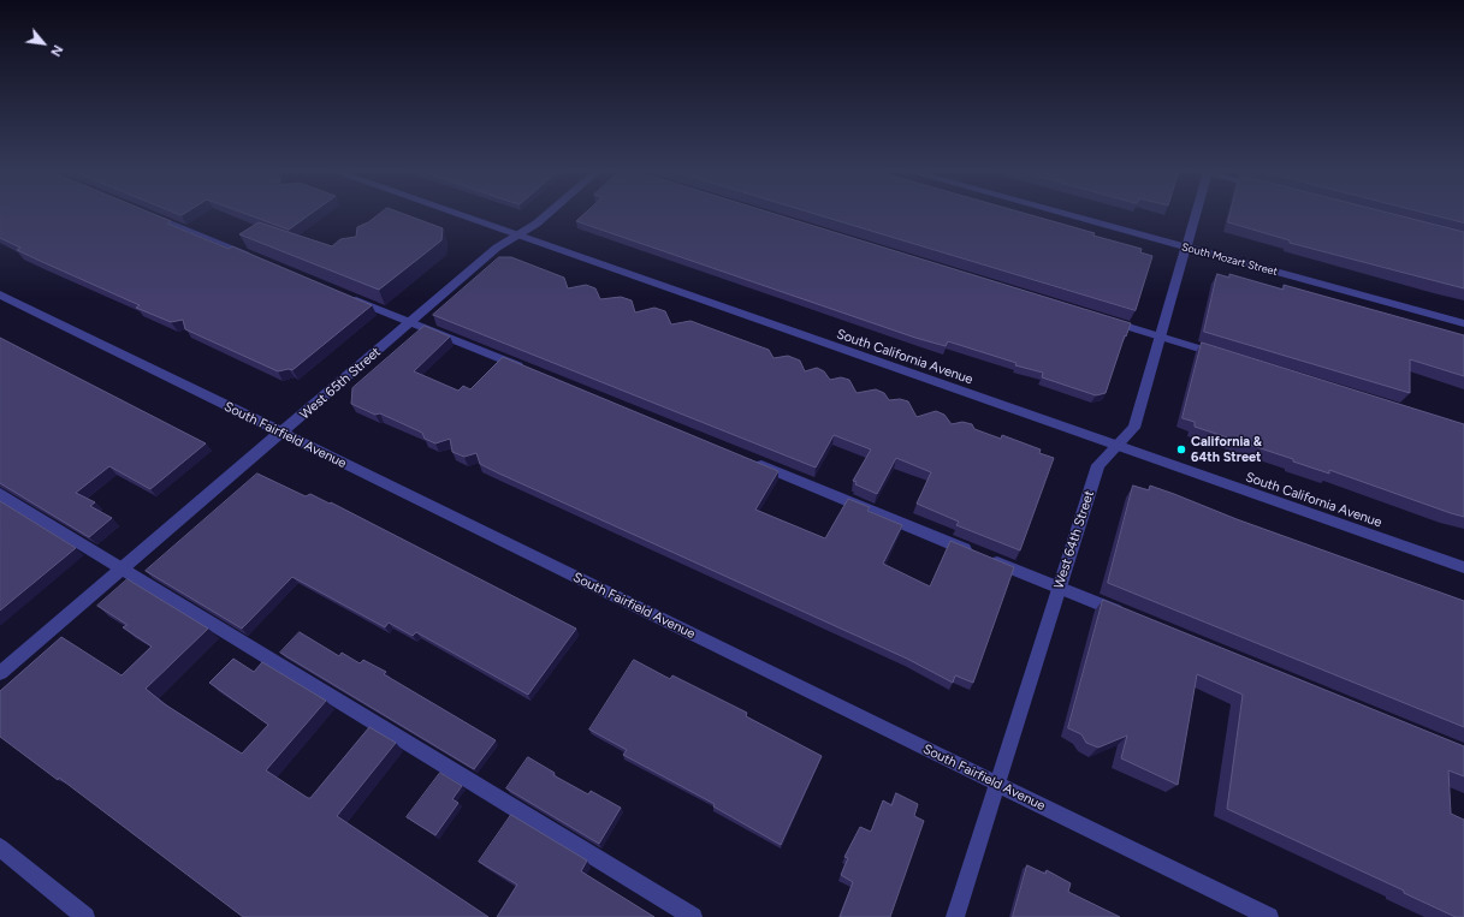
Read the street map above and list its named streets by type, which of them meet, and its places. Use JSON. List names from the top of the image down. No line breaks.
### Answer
{"streets":{"street":["South Mozart Street","South California Avenue","West 65th Street","South Fairfield Avenue","West 64th Street"]},"crossings":[["South Mozart Street","West 64th Street"],["South California Avenue","West 65th Street"],["South California Avenue","West 64th Street"],["West 65th Street","South Fairfield Avenue"],["South Fairfield Avenue","West 64th Street"]],"places":["California & 64th Street"],"north":"bottom right"}
